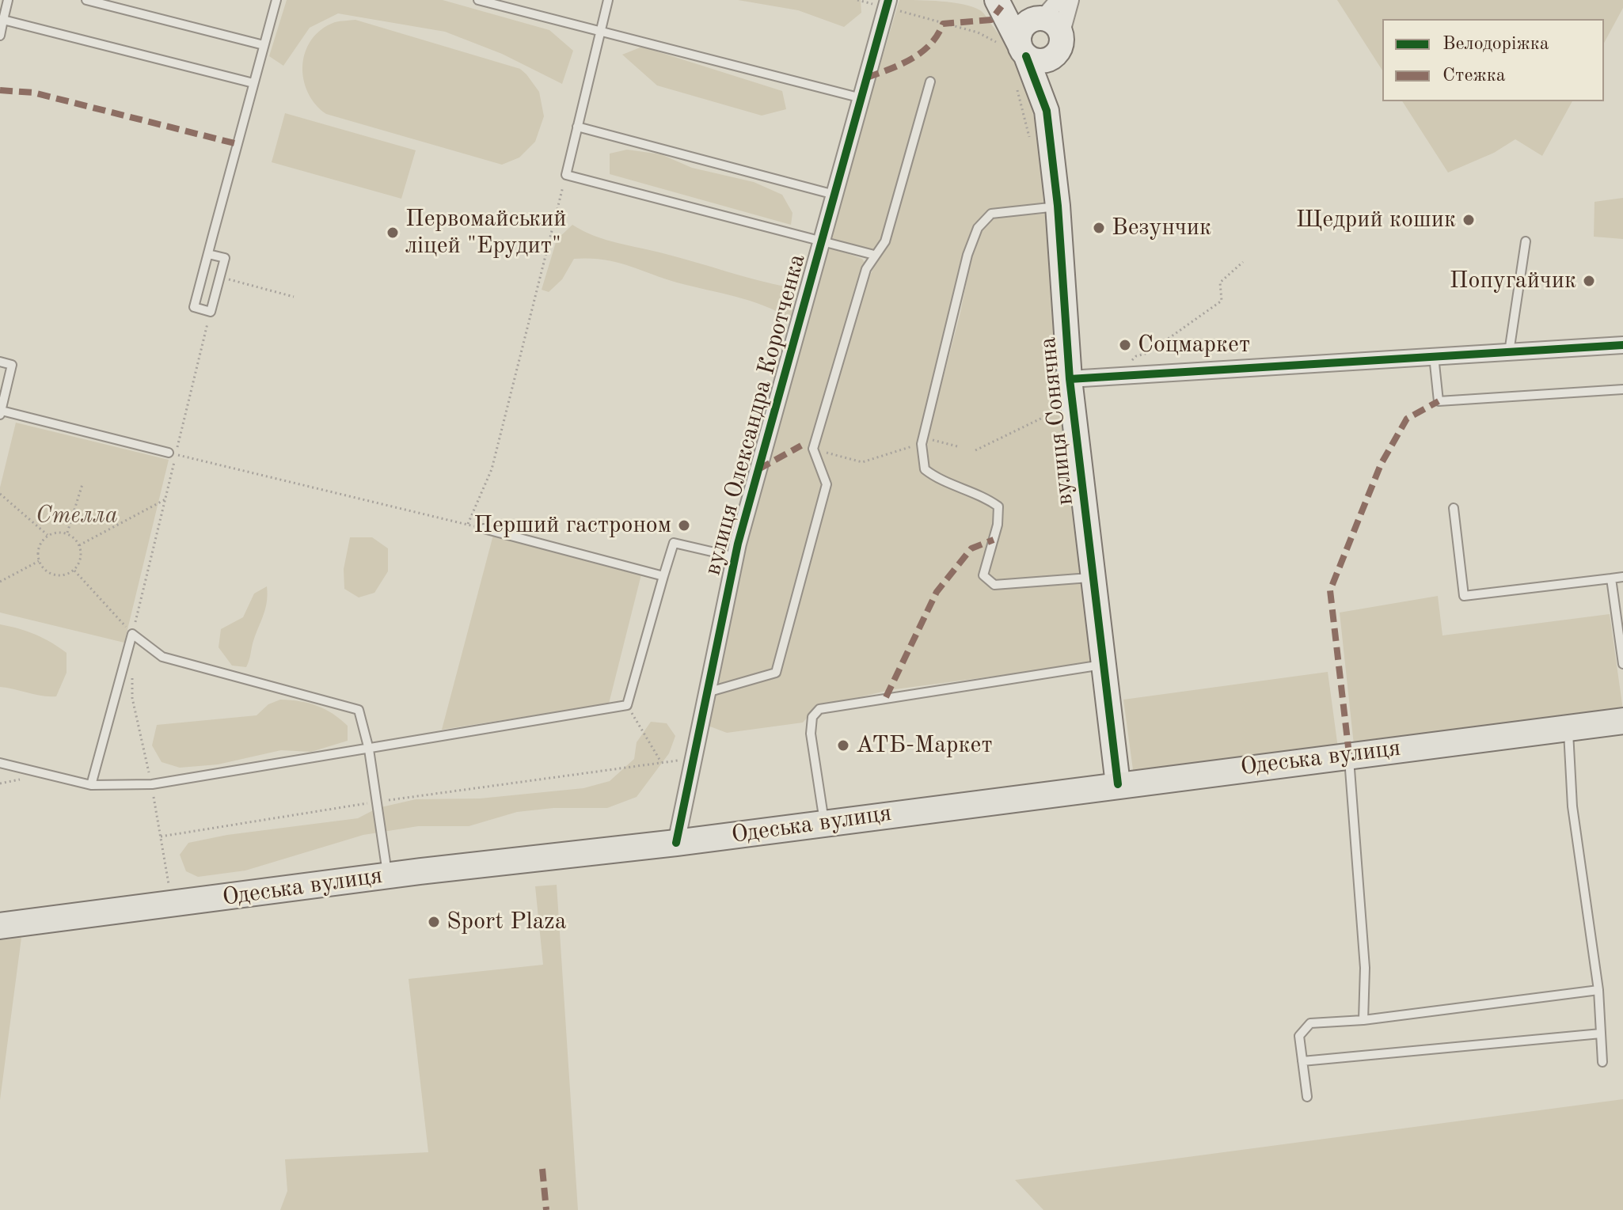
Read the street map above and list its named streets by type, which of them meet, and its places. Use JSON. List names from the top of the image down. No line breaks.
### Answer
{"streets":{"main road":["Одеська вулиця"],"street":["вулиця Олександра Коротченка","вулиця Сонячна"]},"crossings":[["вулиця Олександра Коротченка","Одеська вулиця"],["вулиця Сонячна","Одеська вулиця"]],"parks":["Стелла"],"places":["Щедрий кошик","Везунчик","Первомайський ліцей \"Ерудит\"","Попугайчик","Соцмаркет","Перший гастроном","АТБ-Маркет","Sport Plaza"],"legend":["Велодоріжка","Стежка"]}
